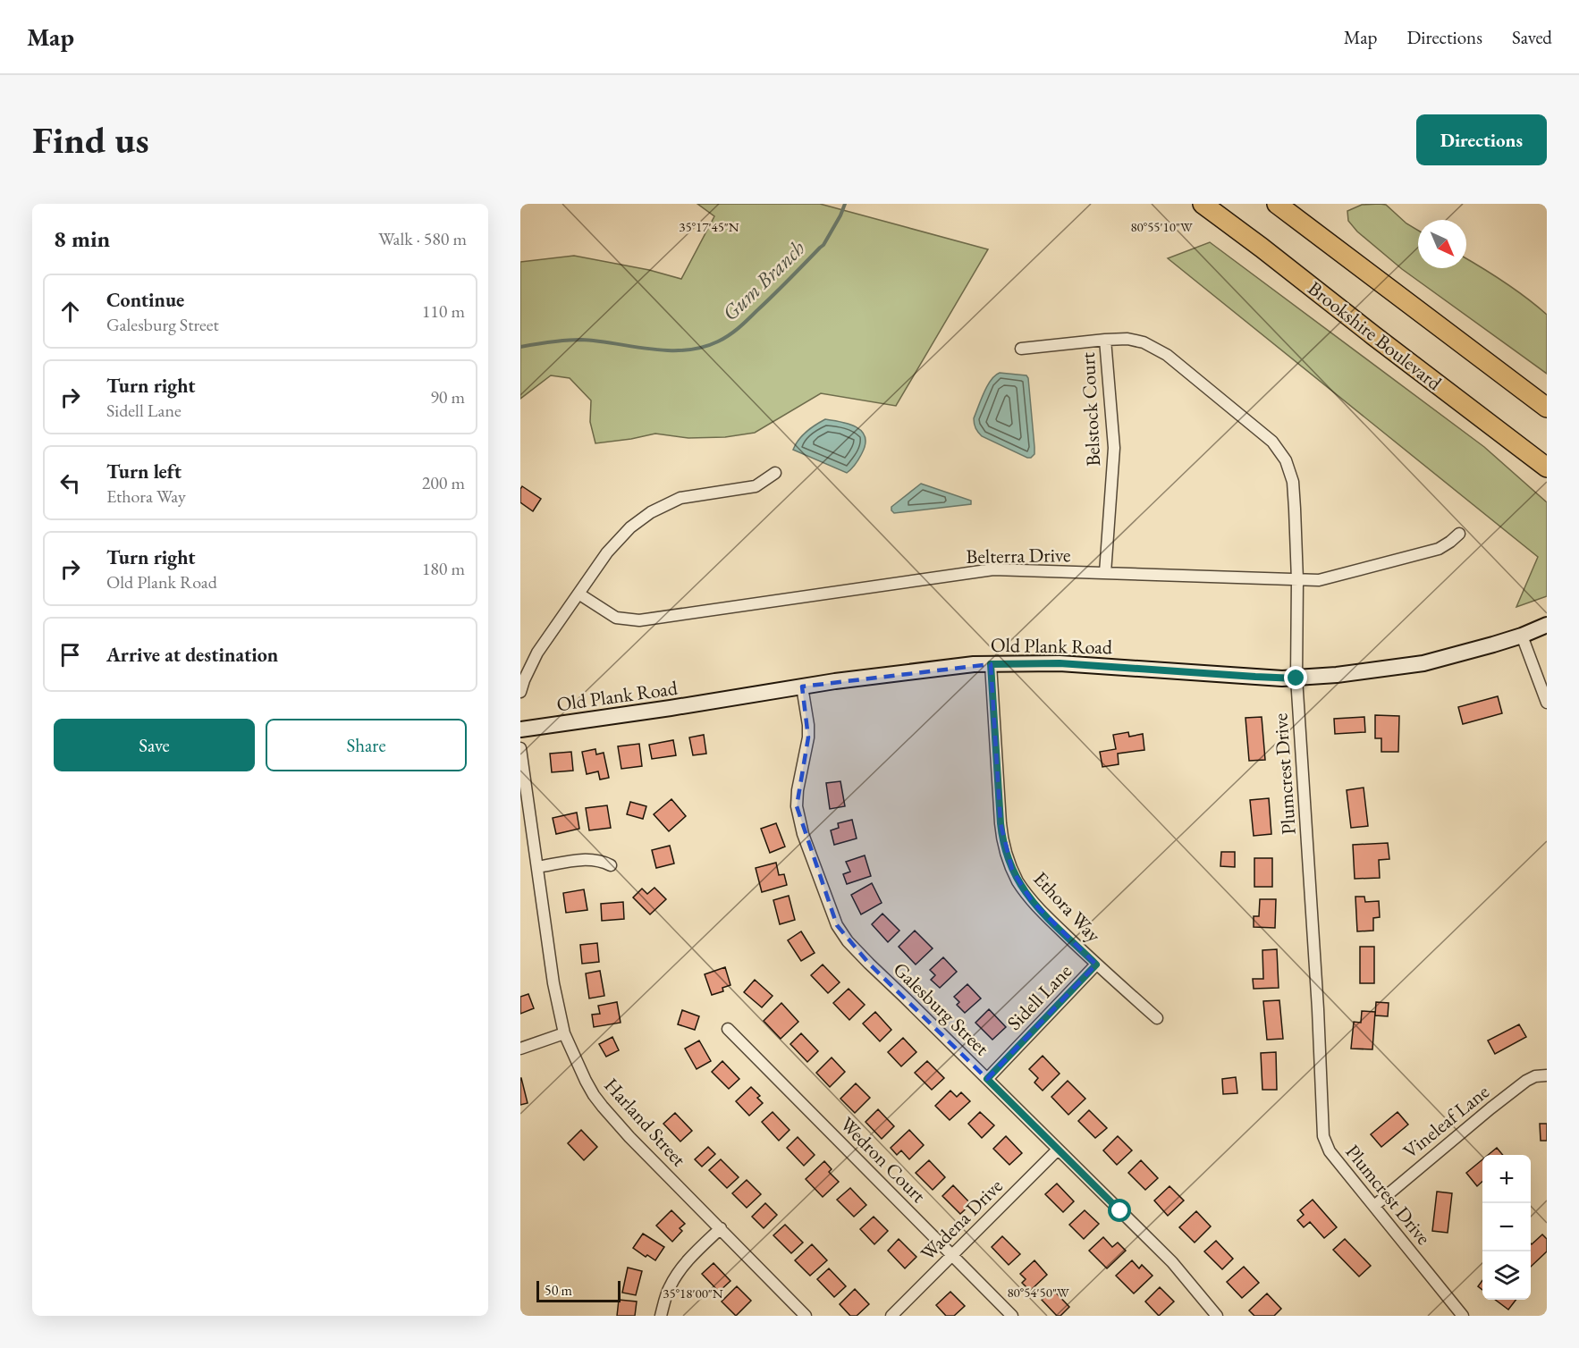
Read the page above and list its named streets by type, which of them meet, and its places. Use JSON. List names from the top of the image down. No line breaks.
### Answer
{"streets":{"highway":["Brookshire Boulevard"],"street":["Belstock Court","Belterra Drive","Old Plank Road","Plumcrest Drive","Ethora Way","Sidell Lane","Galesburg Street","Vineleaf Lane","Harland Street","Wedron Court","Wadena Drive"]},"crossings":[["Belstock Court","Belterra Drive"],["Belstock Court","Plumcrest Drive"],["Belterra Drive","Plumcrest Drive"],["Old Plank Road","Plumcrest Drive"],["Old Plank Road","Ethora Way"],["Old Plank Road","Galesburg Street"],["Plumcrest Drive","Vineleaf Lane"],["Ethora Way","Sidell Lane"],["Sidell Lane","Galesburg Street"],["Galesburg Street","Wadena Drive"],["Wedron Court","Wadena Drive"]],"water":["Gum Branch"],"scale_bar":"50 m","north":"bottom right","page":{"header":"Map","nav":["Map","Directions","Saved"],"buttons":["Directions",["Save","Share"]],"title":"Find us","heading":["8 min","Walk · 580 m"],"list":[["Continue","Galesburg Street","110 m"],["Turn right","Sidell Lane","90 m"],["Turn left","Ethora Way","200 m"],["Turn right","Old Plank Road","180 m"],"Arrive at destination"],"map_buttons":["+","−"],"scale":"50 m"},"coordinates":["35°17'45\"N","80°55'10\"W","80°54'50\"W","35°18'00\"N"]}
